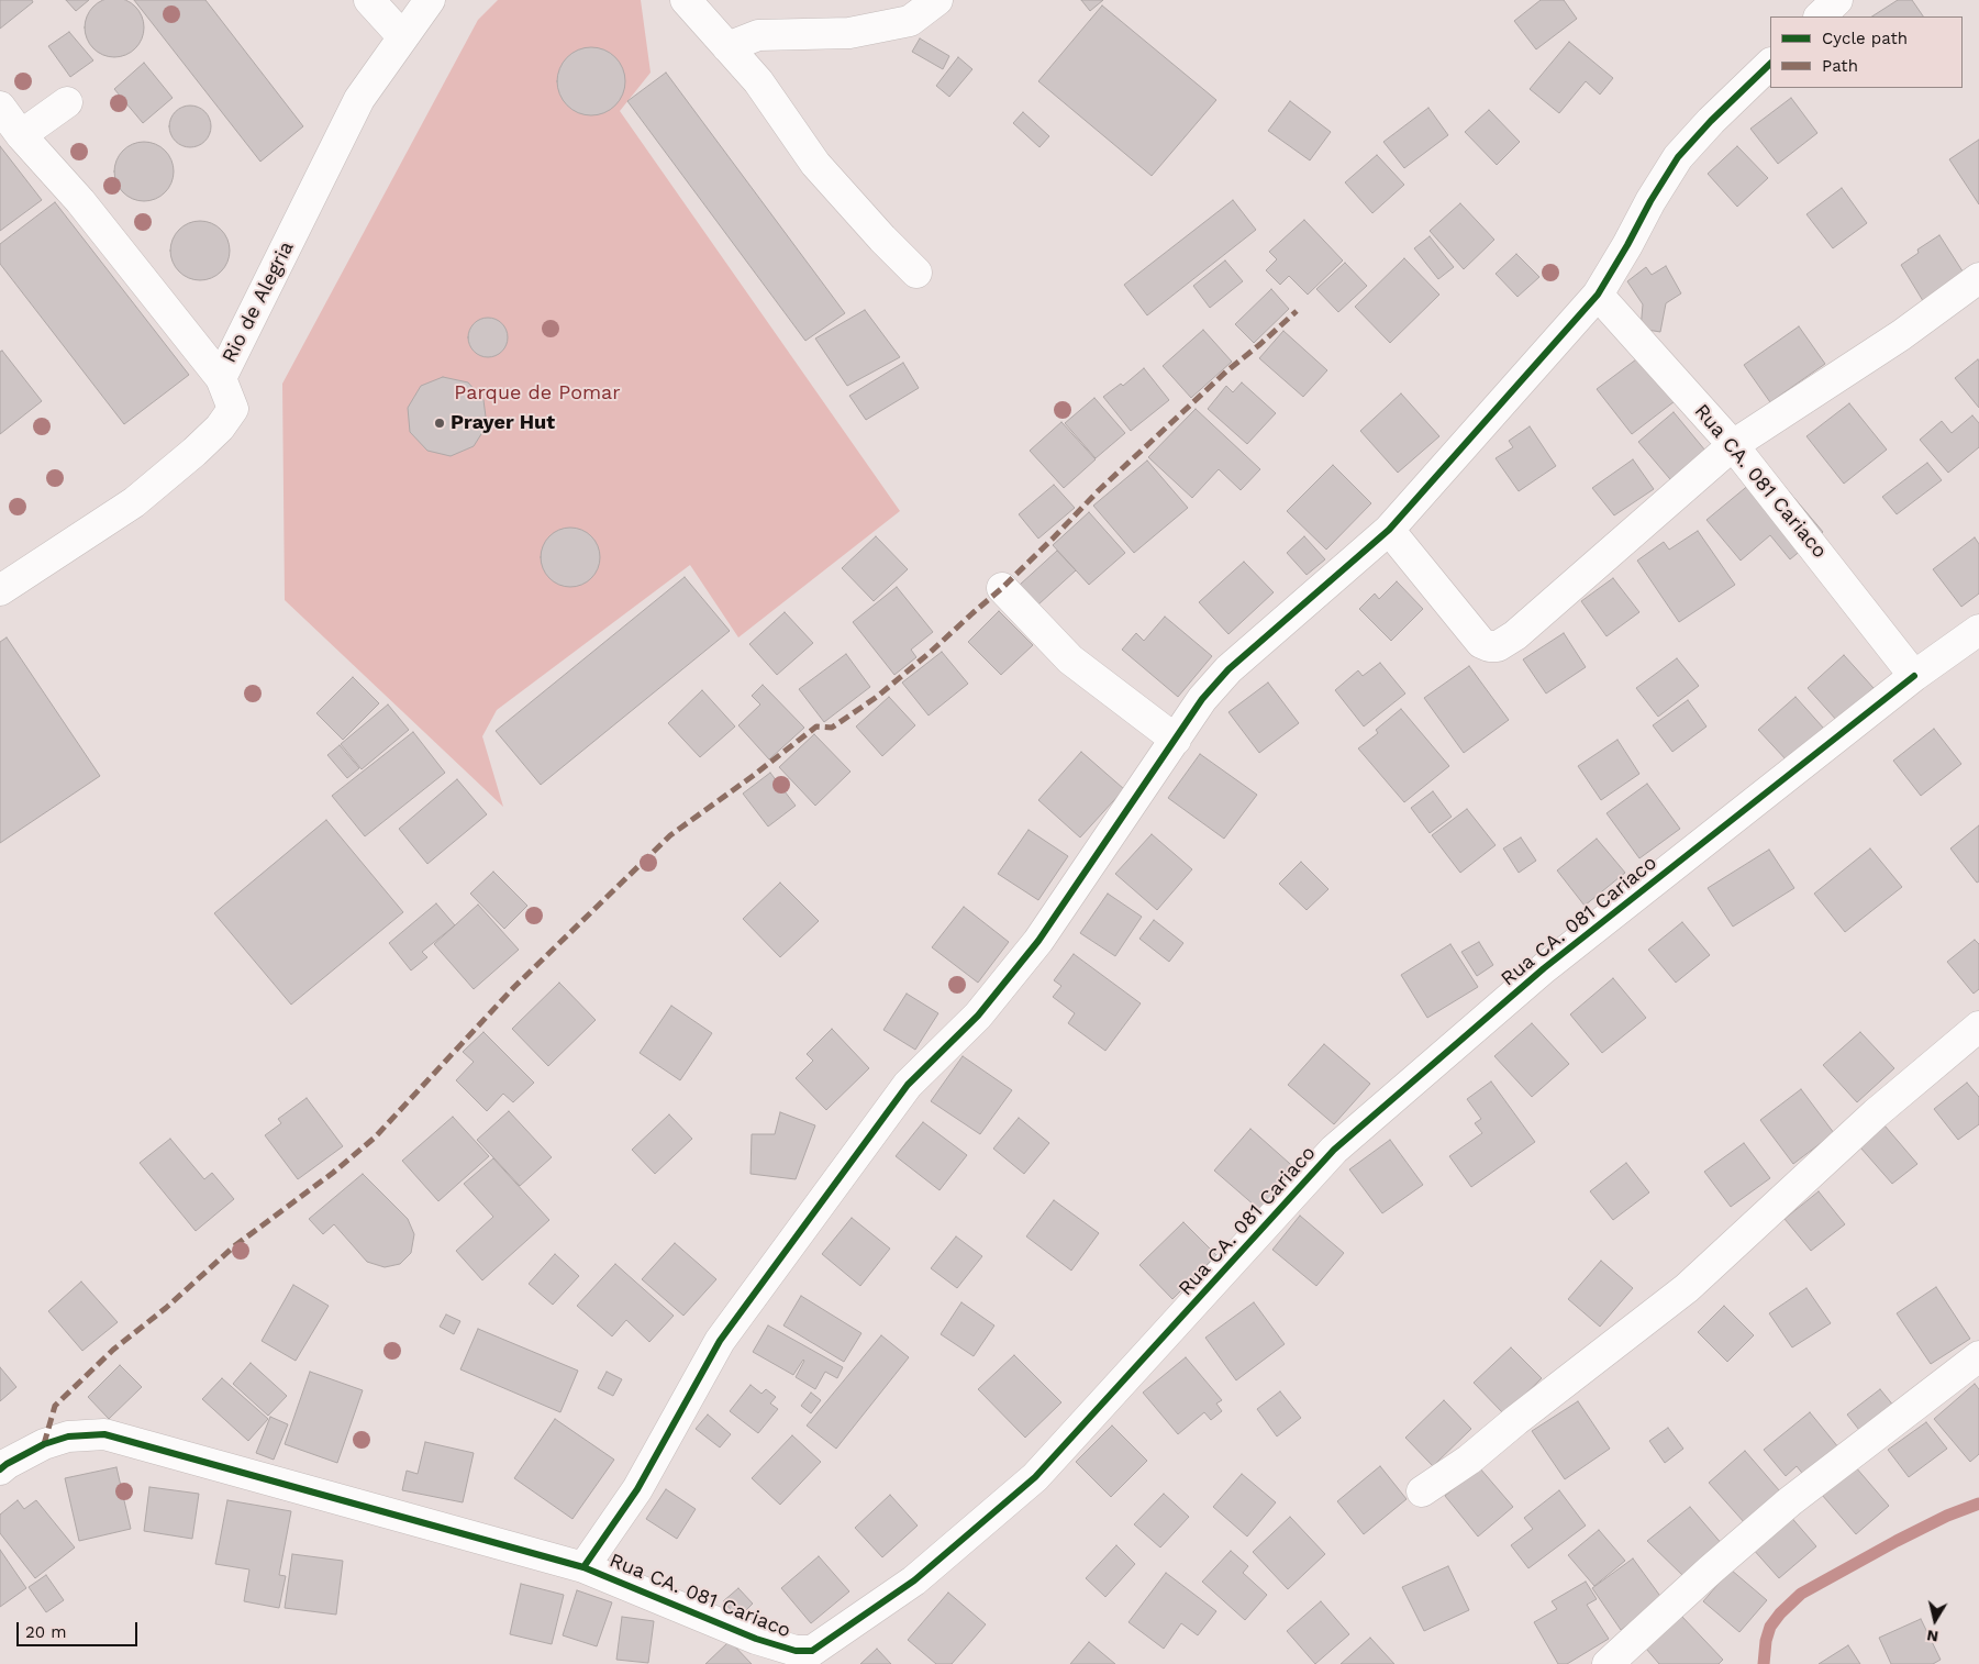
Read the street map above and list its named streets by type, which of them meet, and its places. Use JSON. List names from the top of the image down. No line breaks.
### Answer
{"streets":{"street":["Rio de Alegria","Rua CA. 081 Cariaco"]},"parks":["Parque de Pomar"],"places":["Prayer Hut"],"legend":["Cycle path","Path"],"scale_bar":"20 m","north":"bottom"}
